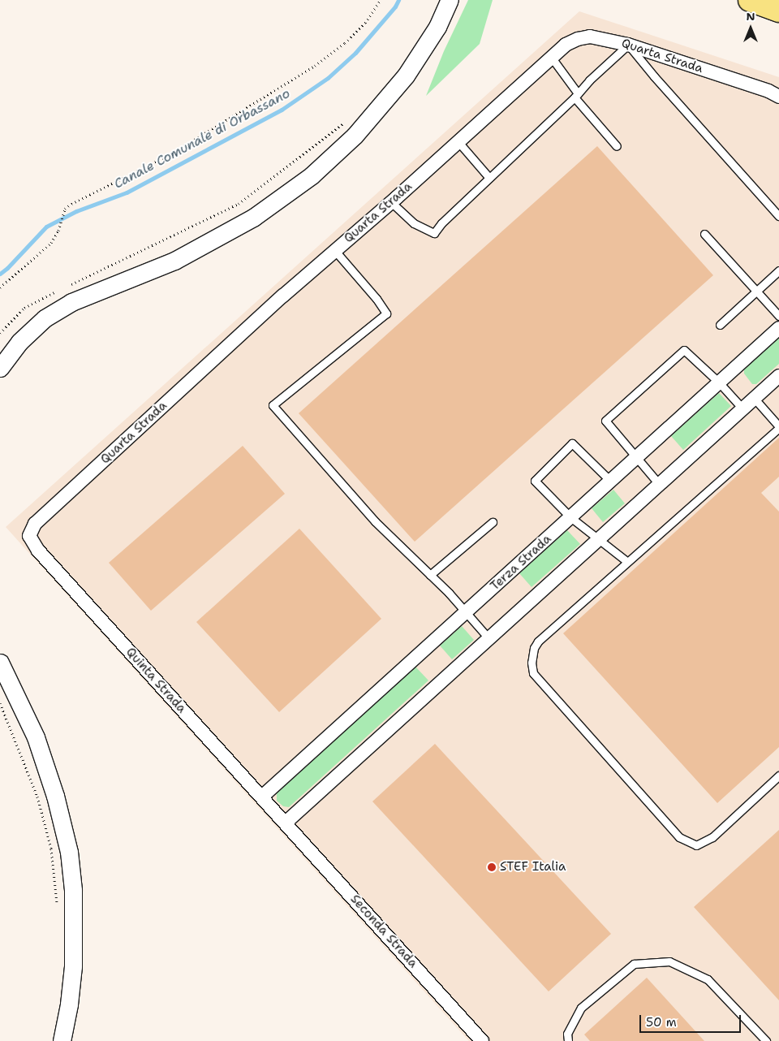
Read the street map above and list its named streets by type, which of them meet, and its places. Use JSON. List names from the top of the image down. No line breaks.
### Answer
{"streets":{"street":["Quarta Strada","Terza Strada","Quinta Strada","Seconda Strada"]},"crossings":[["Quarta Strada","Quinta Strada"],["Terza Strada","Quinta Strada"],["Quinta Strada","Seconda Strada"]],"water":["Canale Comunale di Orbassano"],"places":["STEF Italia"],"scale_bar":"50 m","north":"top"}
